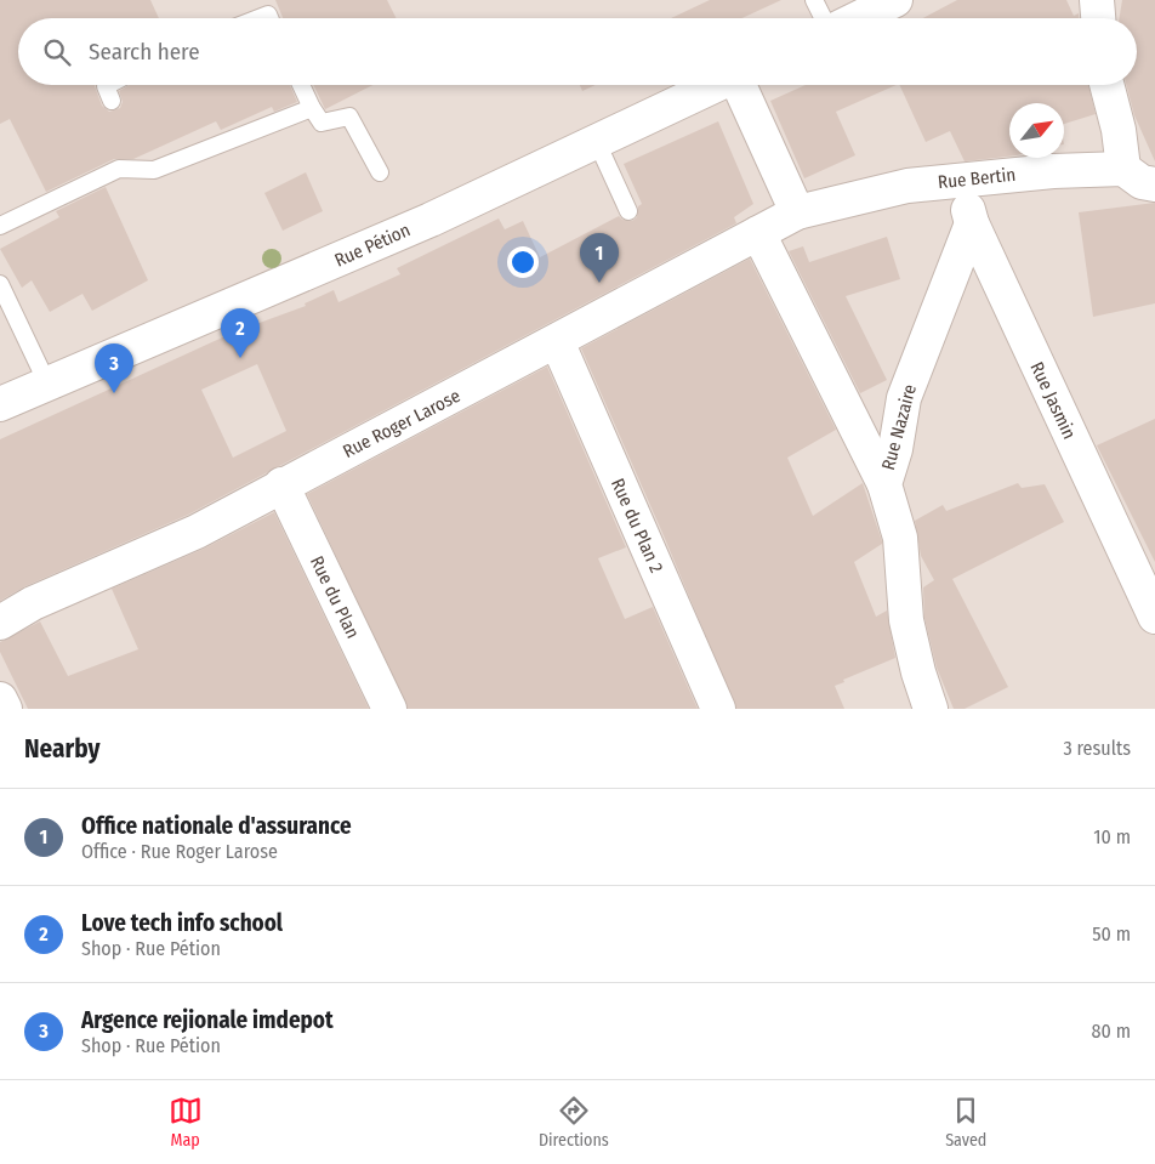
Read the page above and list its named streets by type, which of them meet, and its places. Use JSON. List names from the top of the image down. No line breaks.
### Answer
{"streets":{"street":["Rue Bertin","Rue Pétion","Rue Jasmin","Rue Roger Larose","Rue Nazaire","Rue du Plan 2","Rue du Plan"]},"crossings":[["Rue Bertin","Rue Jasmin"],["Rue Bertin","Rue Roger Larose"],["Rue Jasmin","Rue Nazaire"],["Rue Roger Larose","Rue du Plan 2"],["Rue Roger Larose","Rue du Plan"]],"north":"top right","page":{"search":"Search here","pins":["1","2","3"],"heading":["Nearby","3 results"],"list":[{"mark":"1","name":"Office nationale d'assurance","note":"Office · Rue Roger Larose","value":"10 m"},{"mark":"2","name":"Love tech info school","note":"Shop · Rue Pétion","value":"50 m"},{"mark":"3","name":"Argence rejionale imdepot","note":"Shop · Rue Pétion","value":"80 m"}],"nav":["Map","Directions","Saved"]}}
